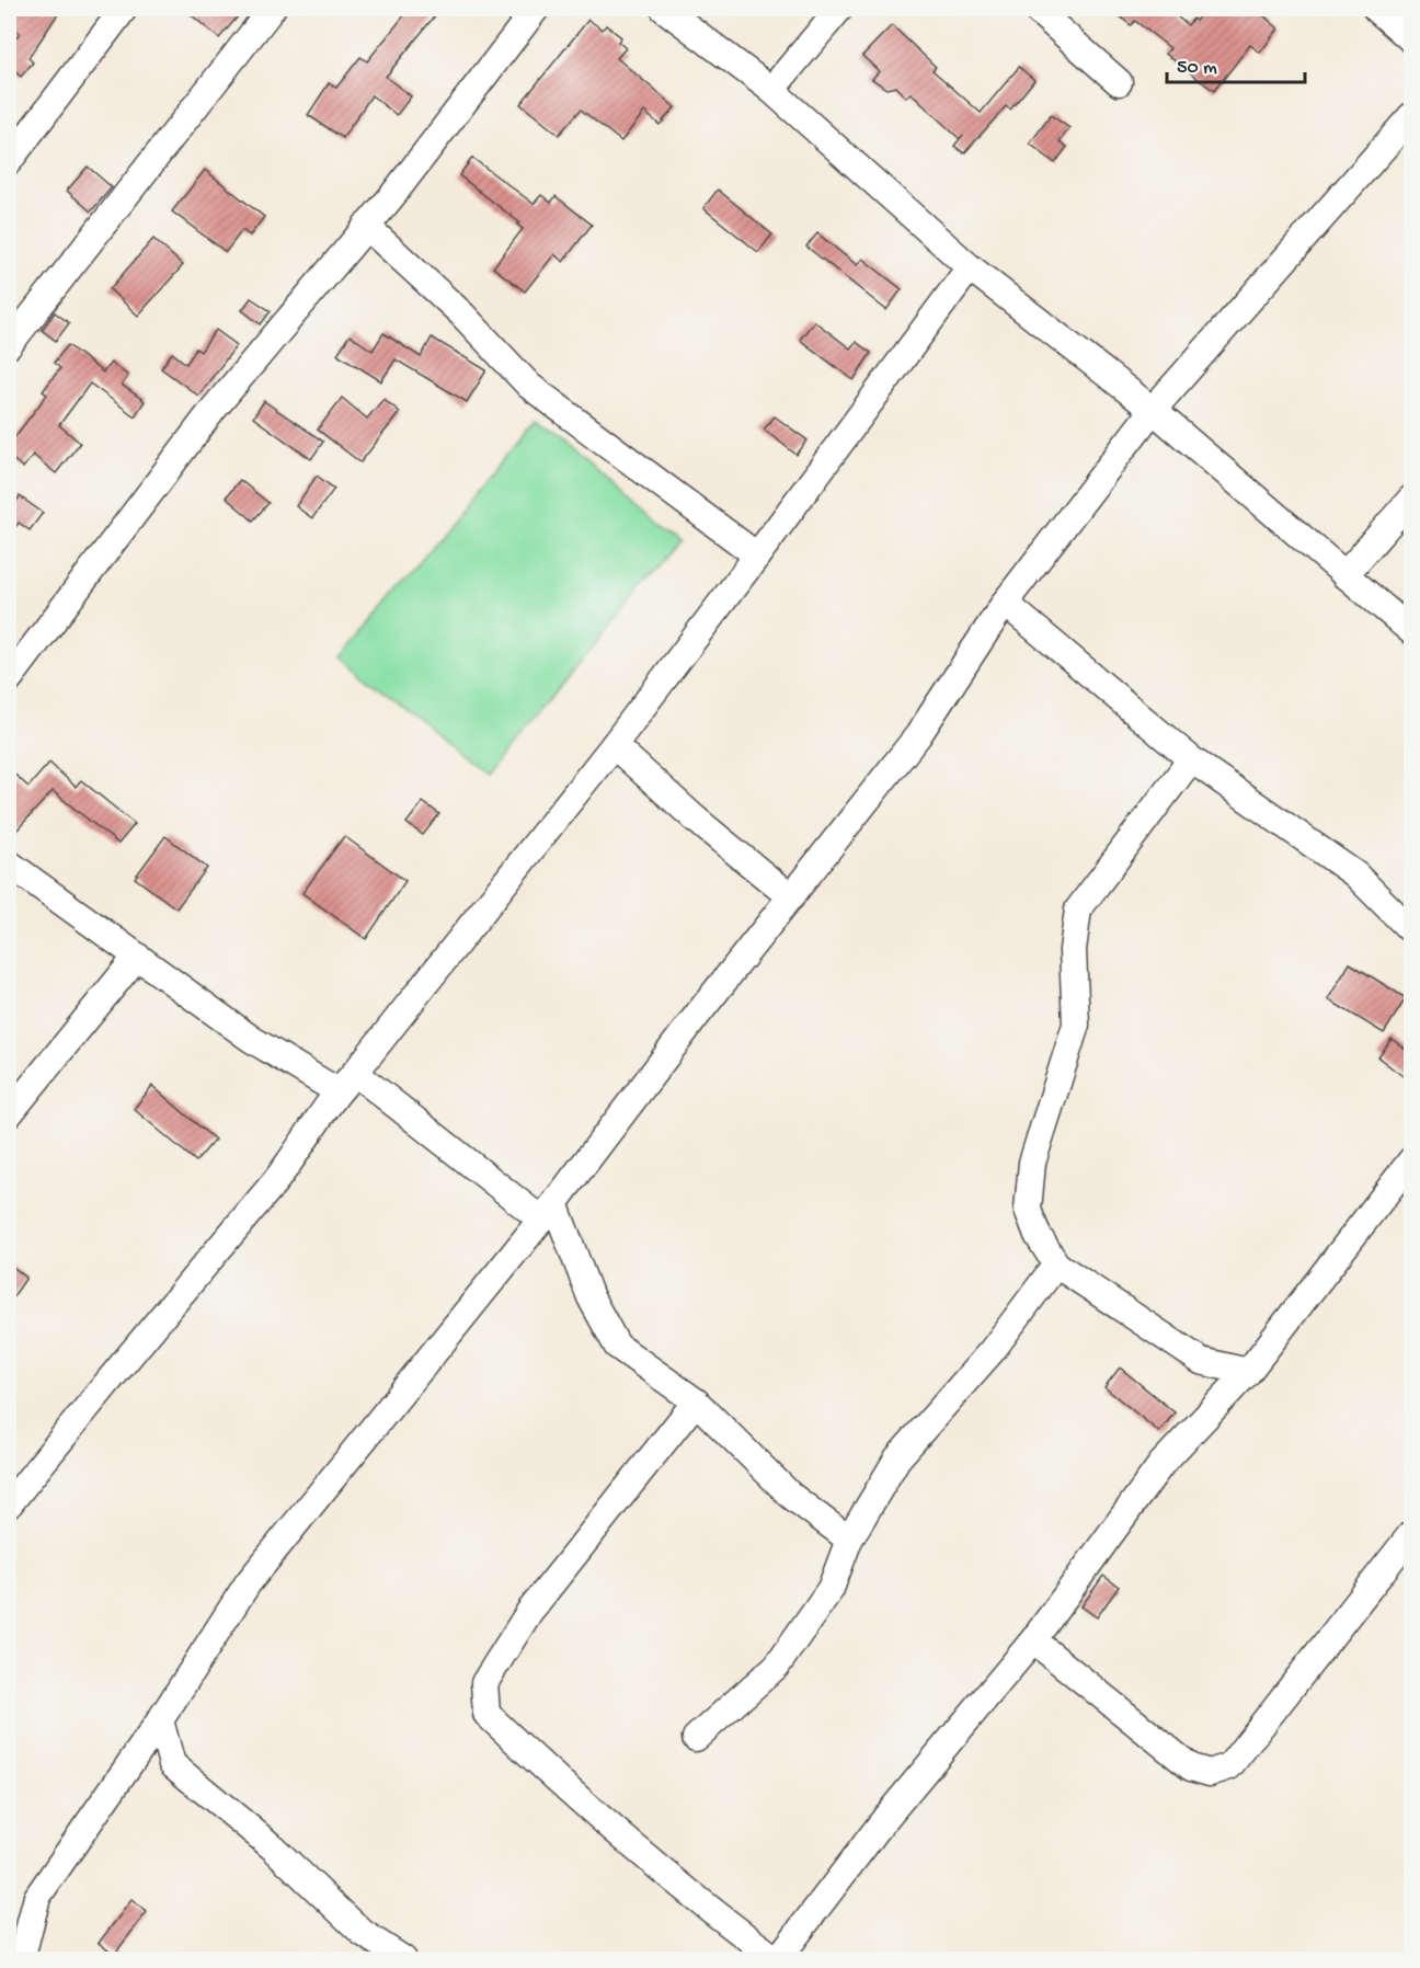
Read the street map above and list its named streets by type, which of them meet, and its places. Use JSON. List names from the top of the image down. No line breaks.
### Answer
{"scale_bar":"50 m"}
